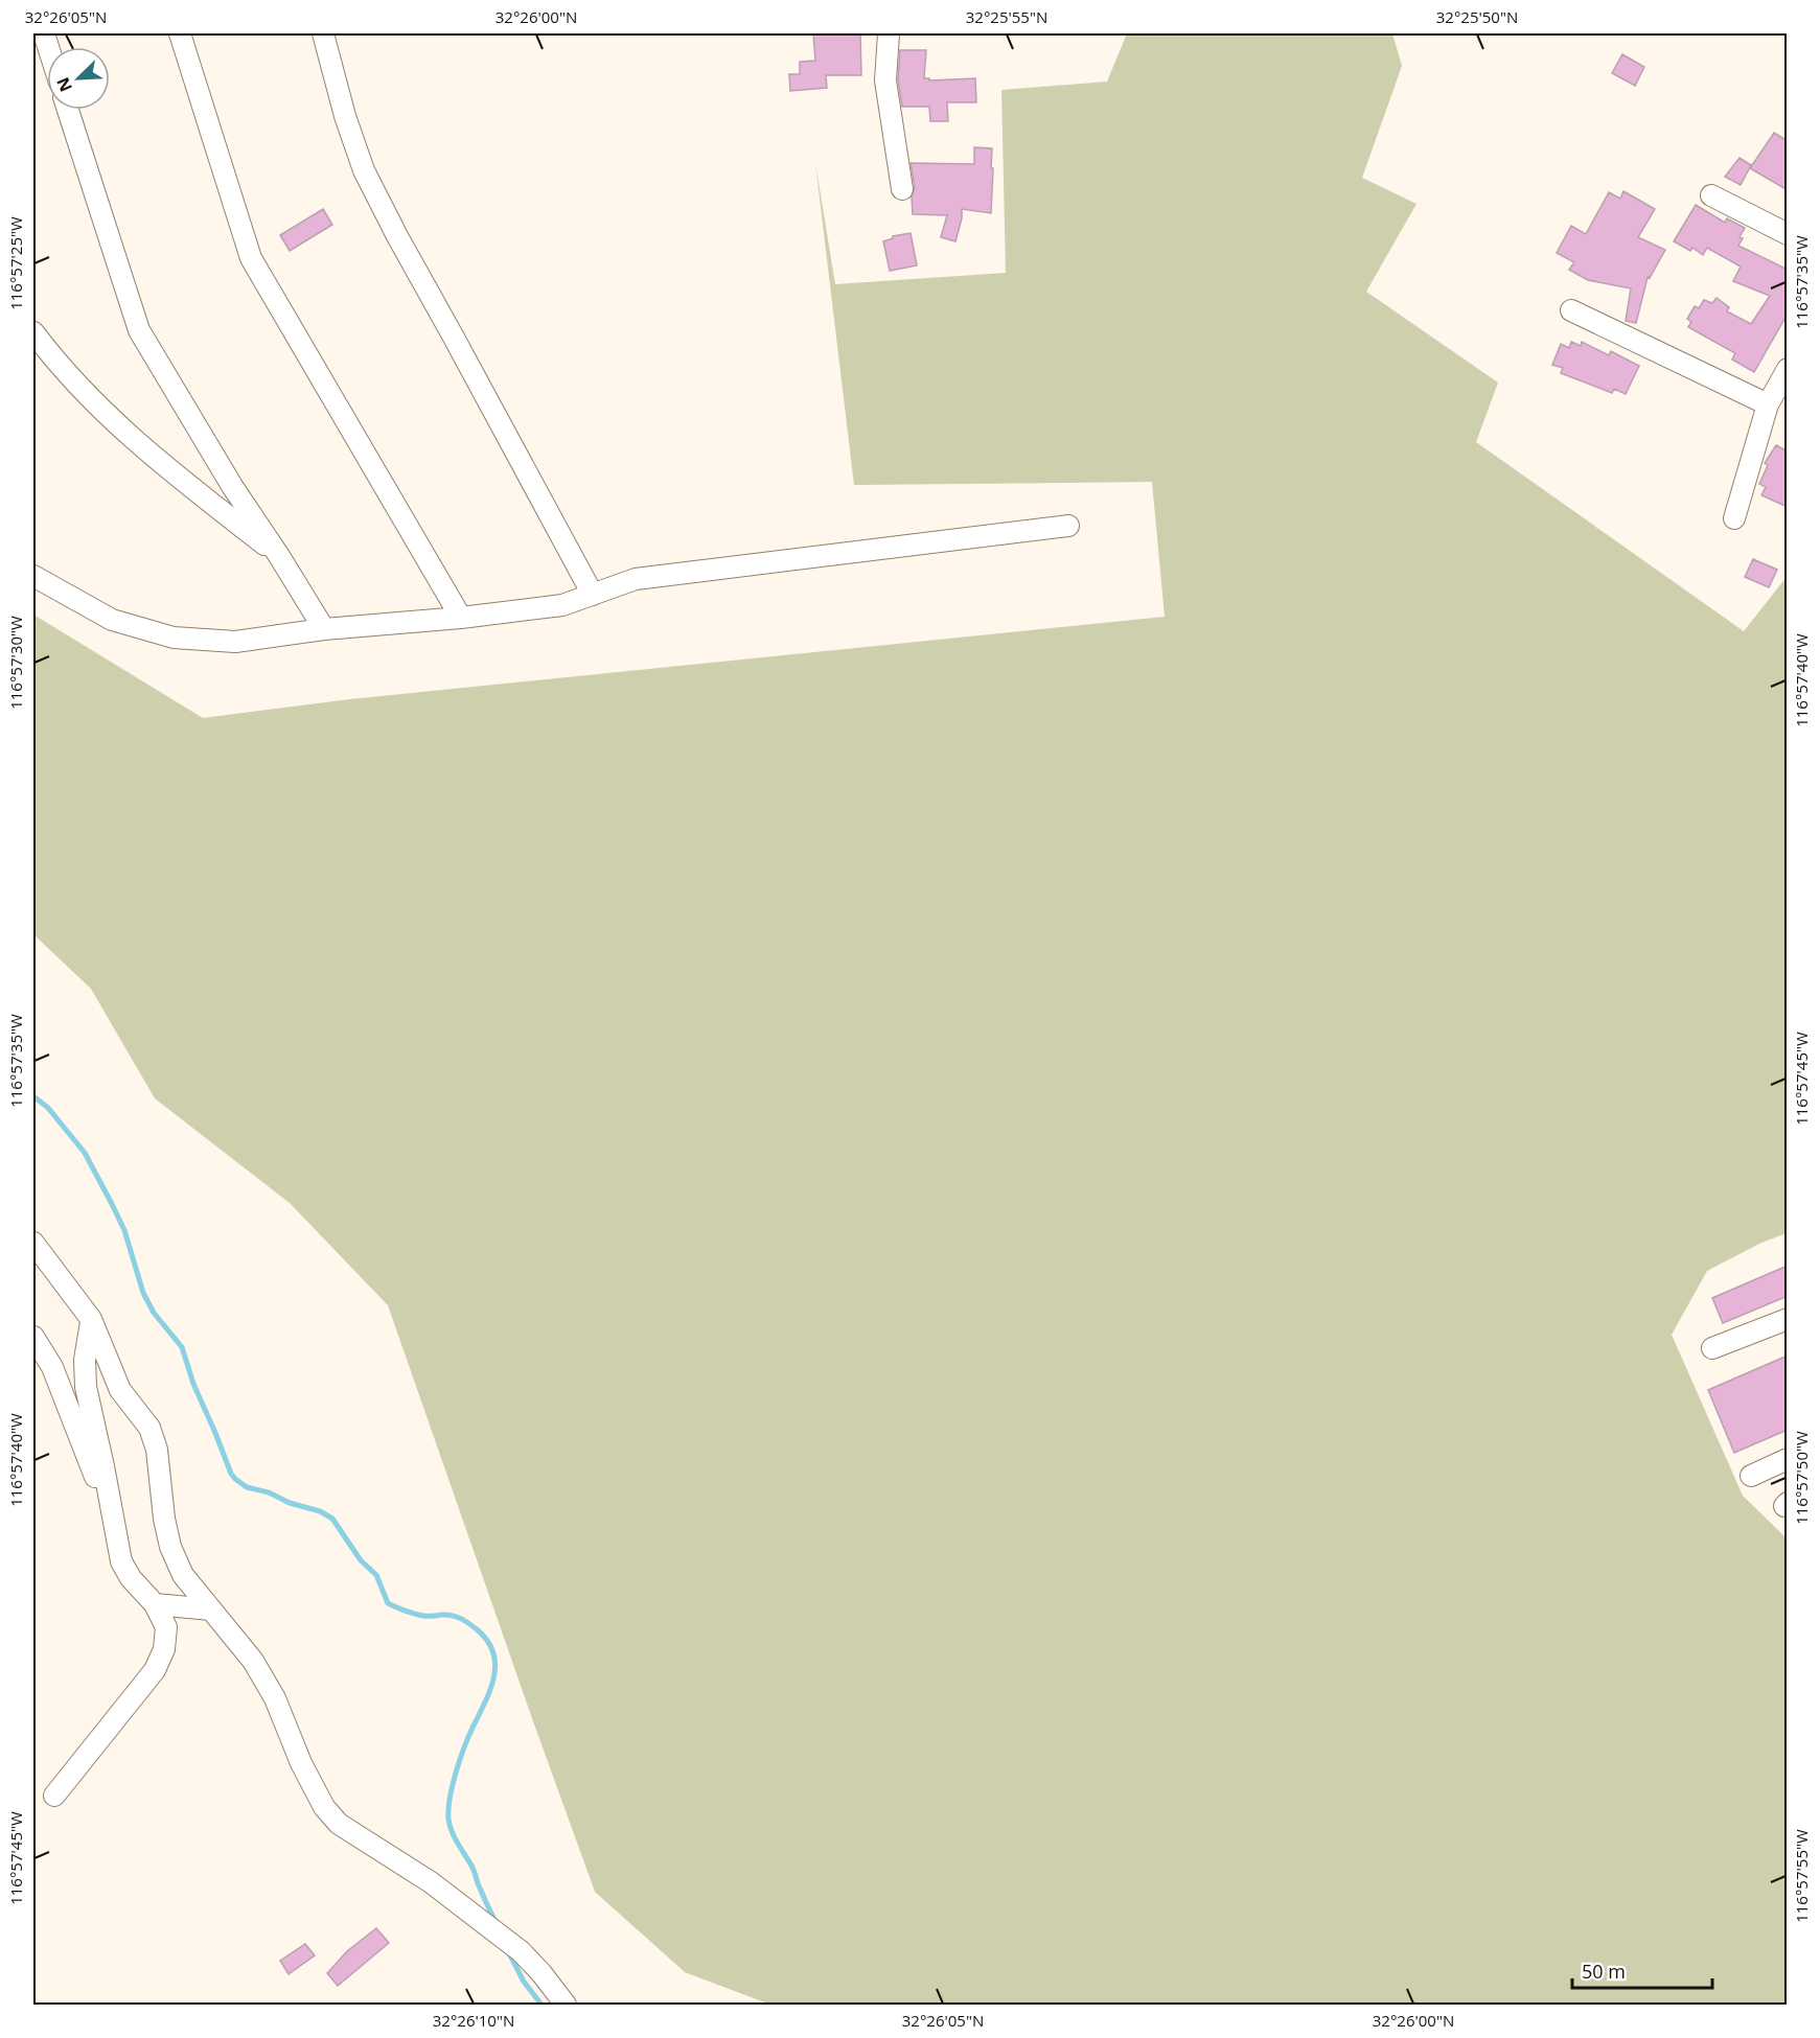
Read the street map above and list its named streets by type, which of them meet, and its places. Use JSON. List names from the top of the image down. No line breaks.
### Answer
{"scale_bar":"50 m","north":"bottom left","coordinates":["32°26'05\"N","32°26'00\"N","32°25'55\"N","32°25'50\"N","116°57'25\"W","116°57'35\"W","116°57'30\"W","116°57'40\"W","116°57'45\"W","116°57'50\"W","116°57'55\"W","32°26'10\"N"]}
